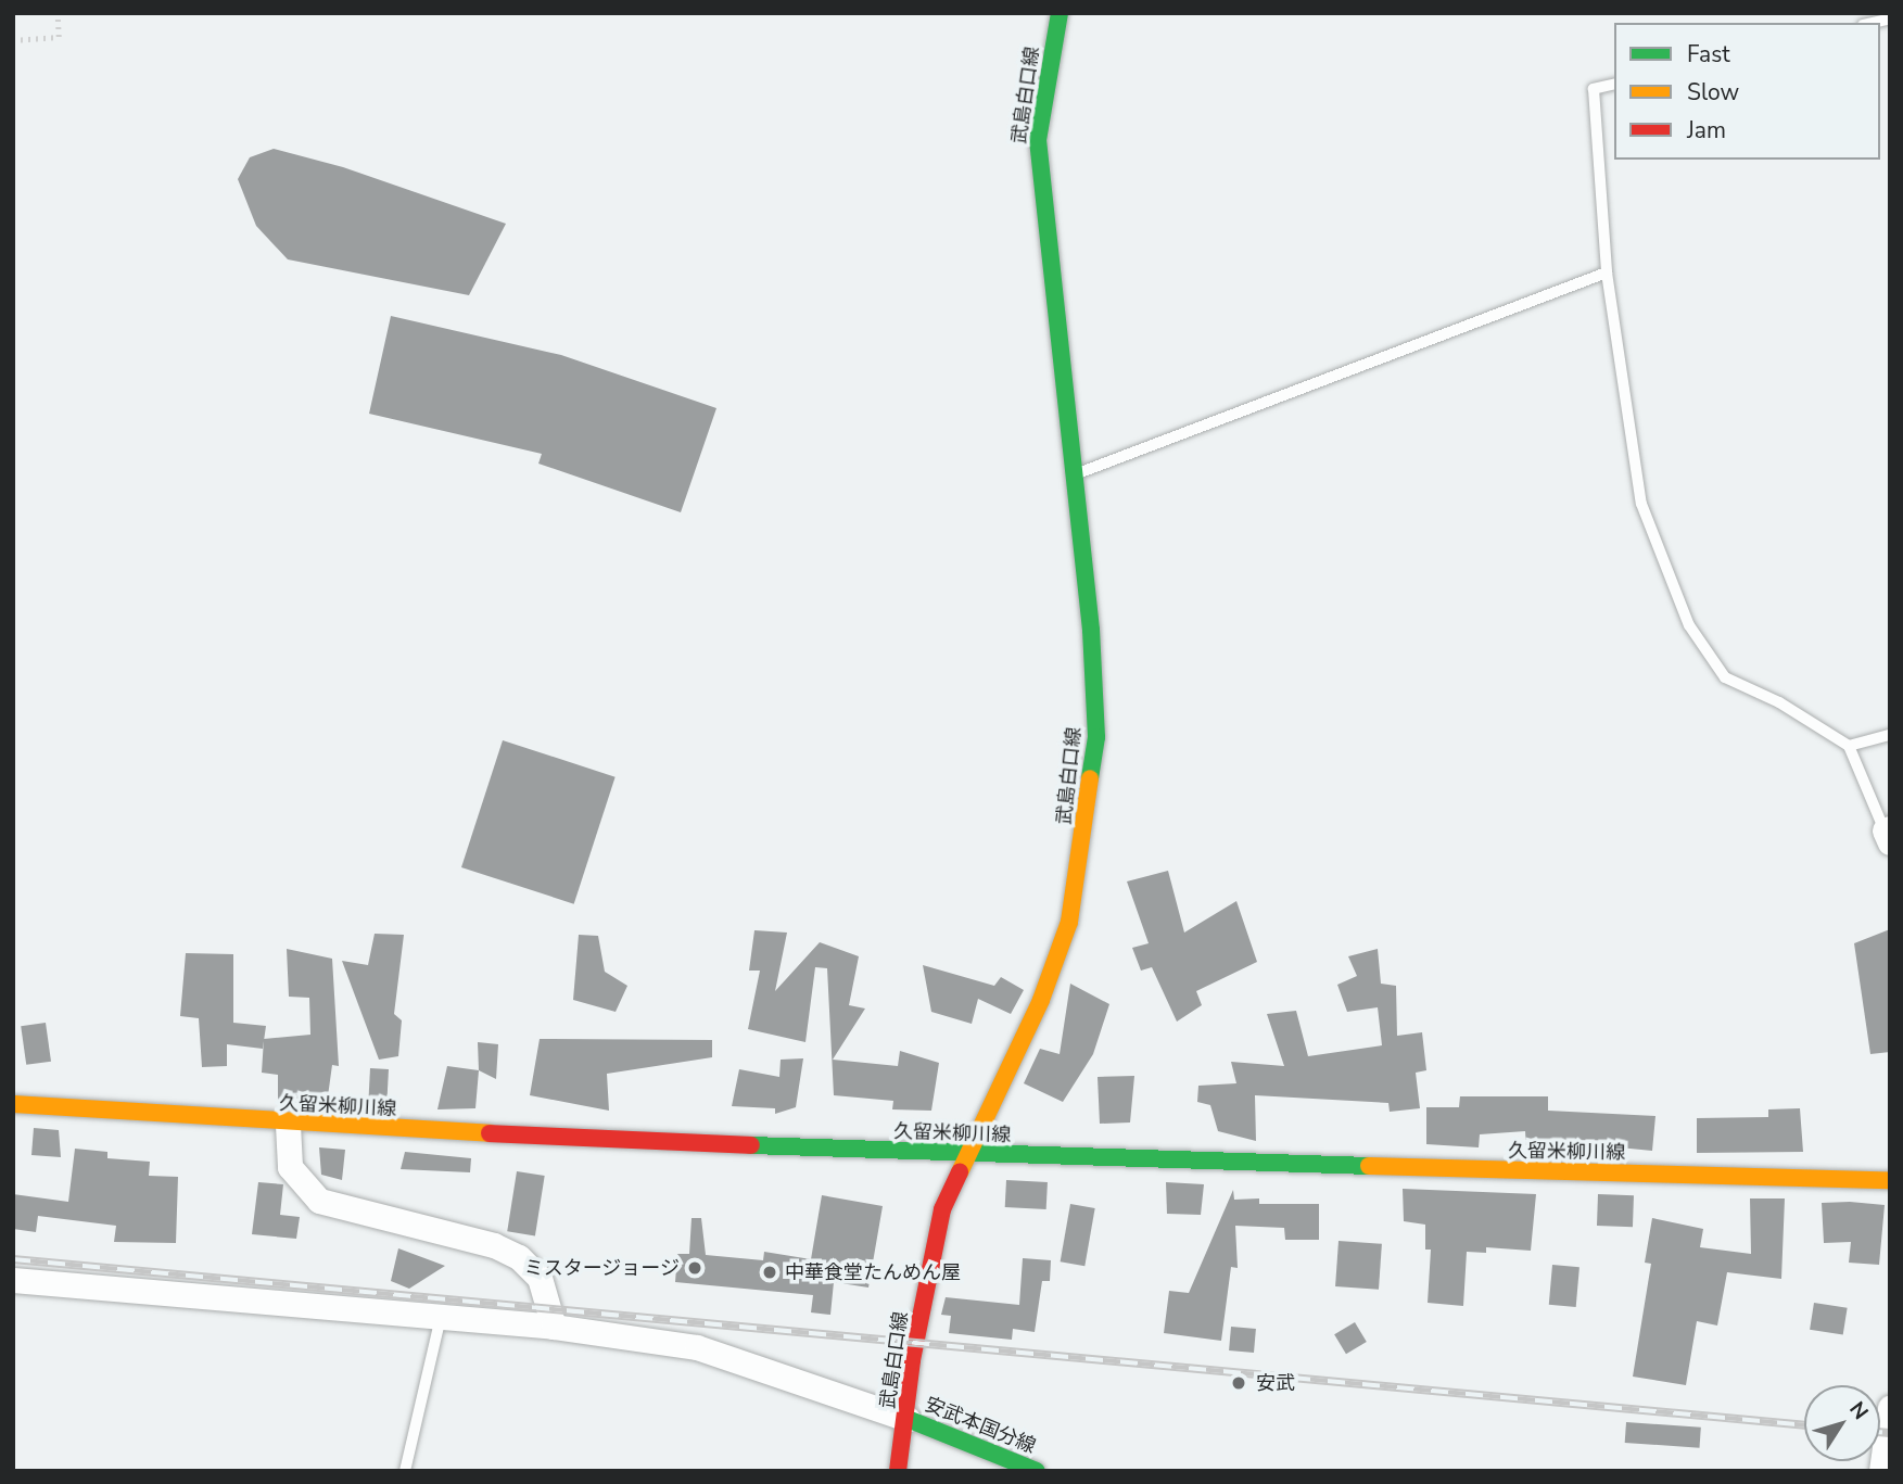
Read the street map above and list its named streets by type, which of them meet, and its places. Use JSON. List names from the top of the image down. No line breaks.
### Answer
{"streets":{"main road":["武島白口線","久留米柳川線","安武本国分線"]},"crossings":[["武島白口線","久留米柳川線"],["武島白口線","安武本国分線"]],"places":["ミスタージョージ","中華食堂たんめん屋","安武"],"legend":["Fast","Slow","Jam"],"north":"top right"}
